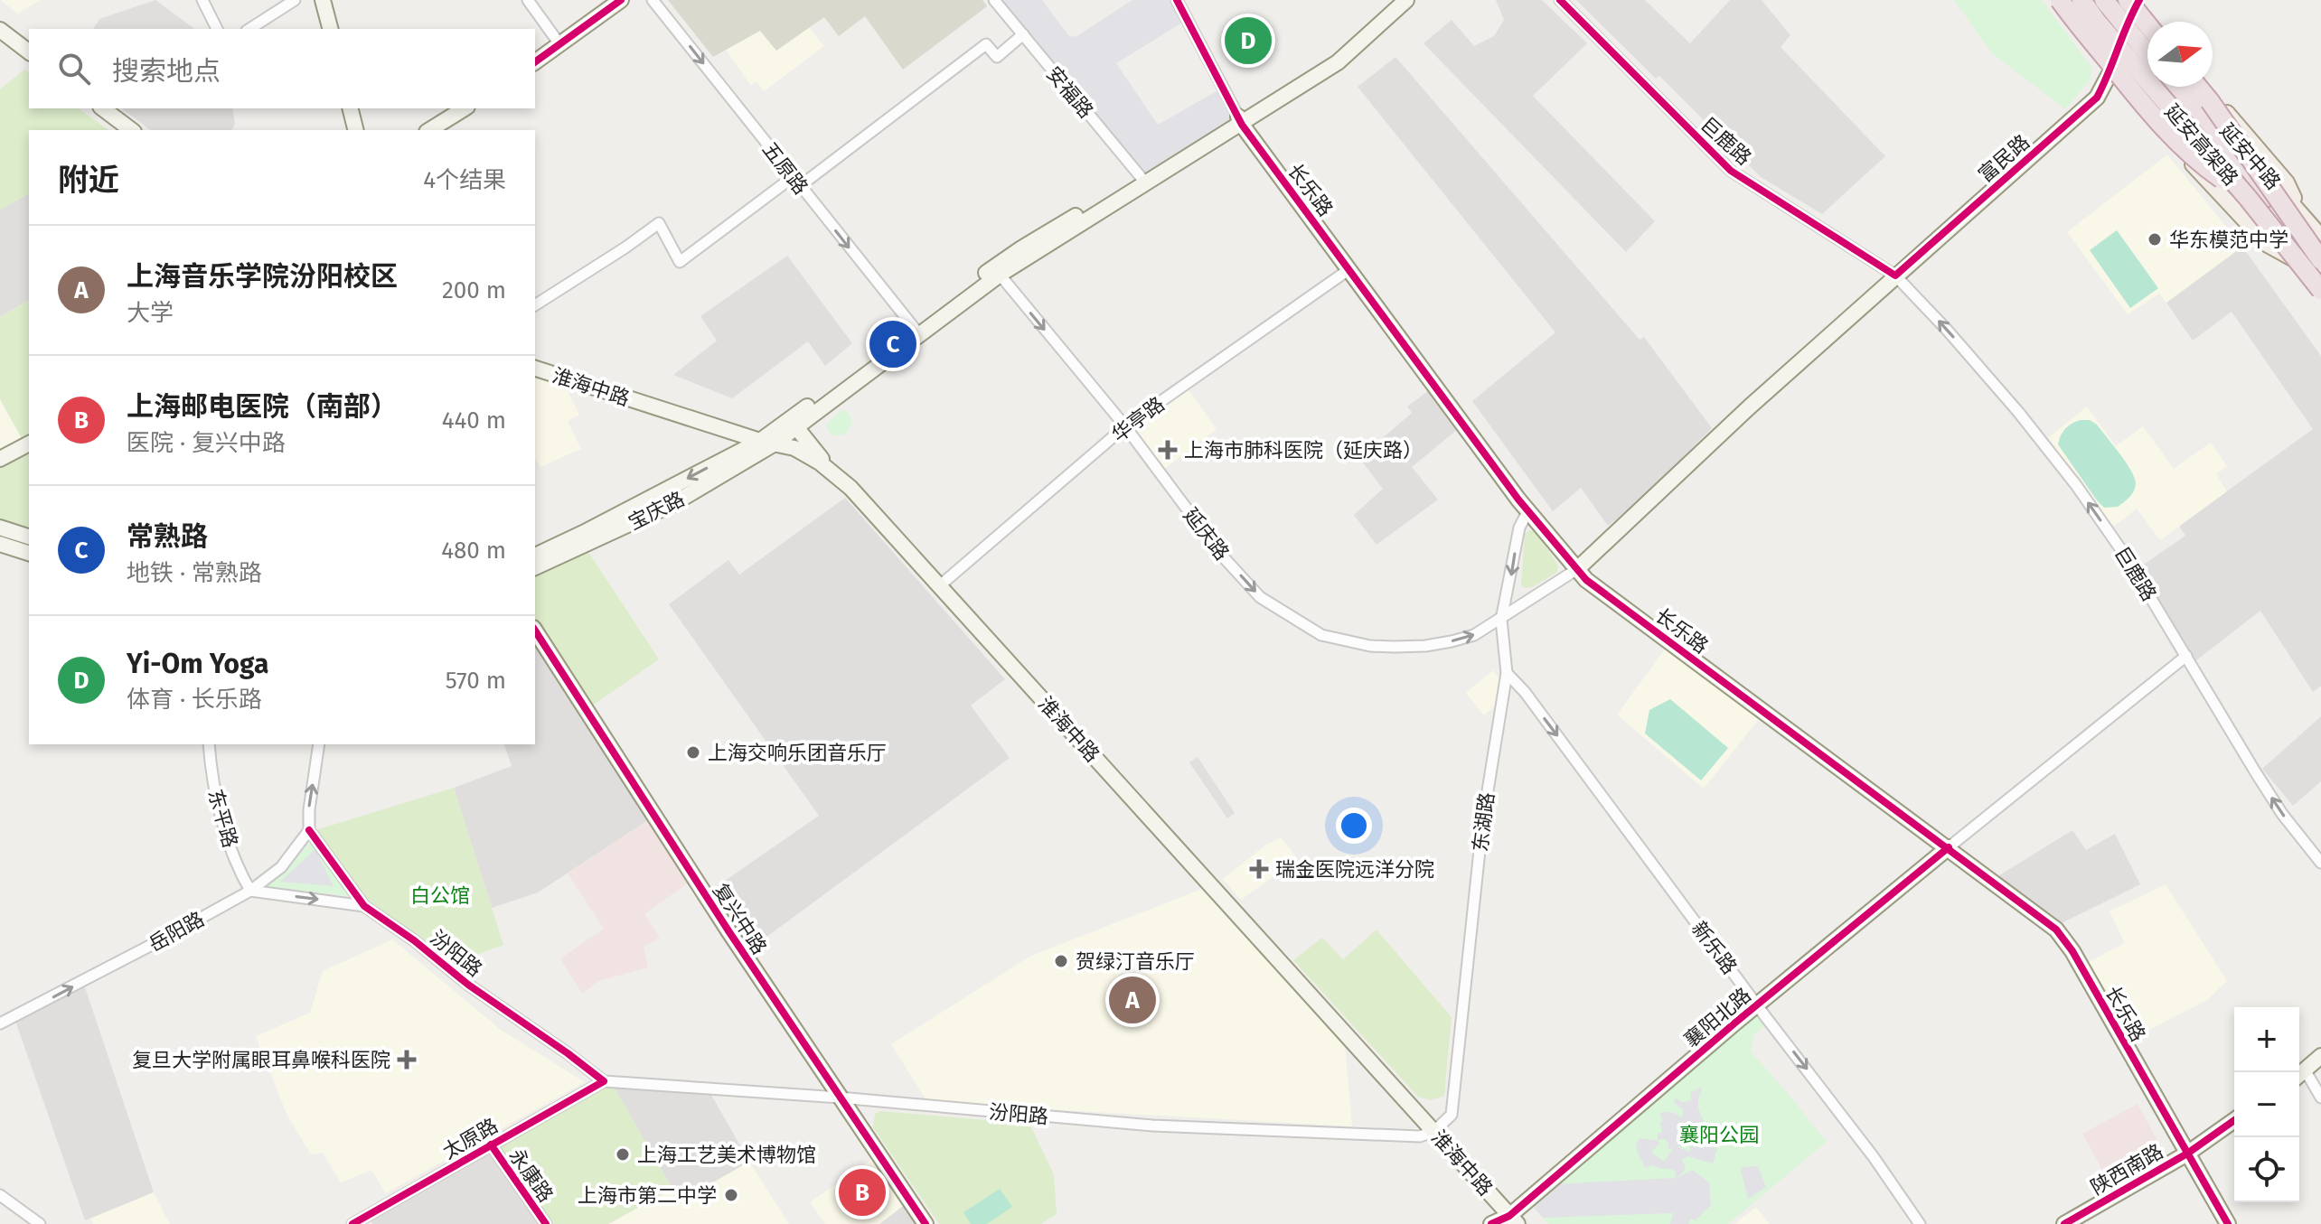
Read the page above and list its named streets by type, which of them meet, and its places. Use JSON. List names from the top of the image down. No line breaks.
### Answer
{"streets":{"highway":["延安高架路"],"main road":["延安中路","富民路","长乐路","淮海中路","宝庆路","复兴中路","襄阳北路","陕西南路"],"street":["安福路","巨鹿路","五原路","华亭路","延庆路","东平路","东湖路","岳阳路","新乐路","汾阳路","太原路","永康路"]},"crossings":[["巨鹿路","富民路"],["巨鹿路","襄阳北路"],["延安高架路","延安中路"],["延安中路","富民路"],["富民路","长乐路"],["富民路","延庆路"],["富民路","东湖路"],["长乐路","华亭路"],["长乐路","东湖路"],["长乐路","襄阳北路"],["长乐路","陕西南路"],["淮海中路","华亭路"],["淮海中路","宝庆路"],["淮海中路","东湖路"],["淮海中路","汾阳路"],["淮海中路","襄阳北路"],["华亭路","延庆路"],["延庆路","东湖路"],["东平路","岳阳路"],["东湖路","新乐路"],["东湖路","汾阳路"],["复兴中路","汾阳路"],["岳阳路","汾阳路"],["新乐路","襄阳北路"],["汾阳路","太原路"],["太原路","永康路"]],"one_way":["巨鹿路","五原路","延庆路","岳阳路","新乐路"],"parks":["白公馆","襄阳公园"],"places":{"other":["华东模范中学","上海交响乐团音乐厅","贺绿汀音乐厅","上海工艺美术博物馆","上海市第二中学"],"health":["上海市肺科医院（延庆路）","瑞金医院远洋分院","复旦大学附属眼耳鼻喉科医院"]},"north":"right","page":{"pins":["D","C","A","B"],"search":"搜索地点","heading":["附近","4个结果"],"list":[{"mark":"A","name":"上海音乐学院汾阳校区","note":"大学","value":"200 m"},{"mark":"B","name":"上海邮电医院（南部）","note":"医院 · 复兴中路","value":"440 m"},{"mark":"C","name":"常熟路","note":"地铁 · 常熟路","value":"480 m"},{"mark":"D","name":"Yi-Om Yoga","note":"体育 · 长乐路","value":"570 m"}],"map_buttons":["+","−"]}}
